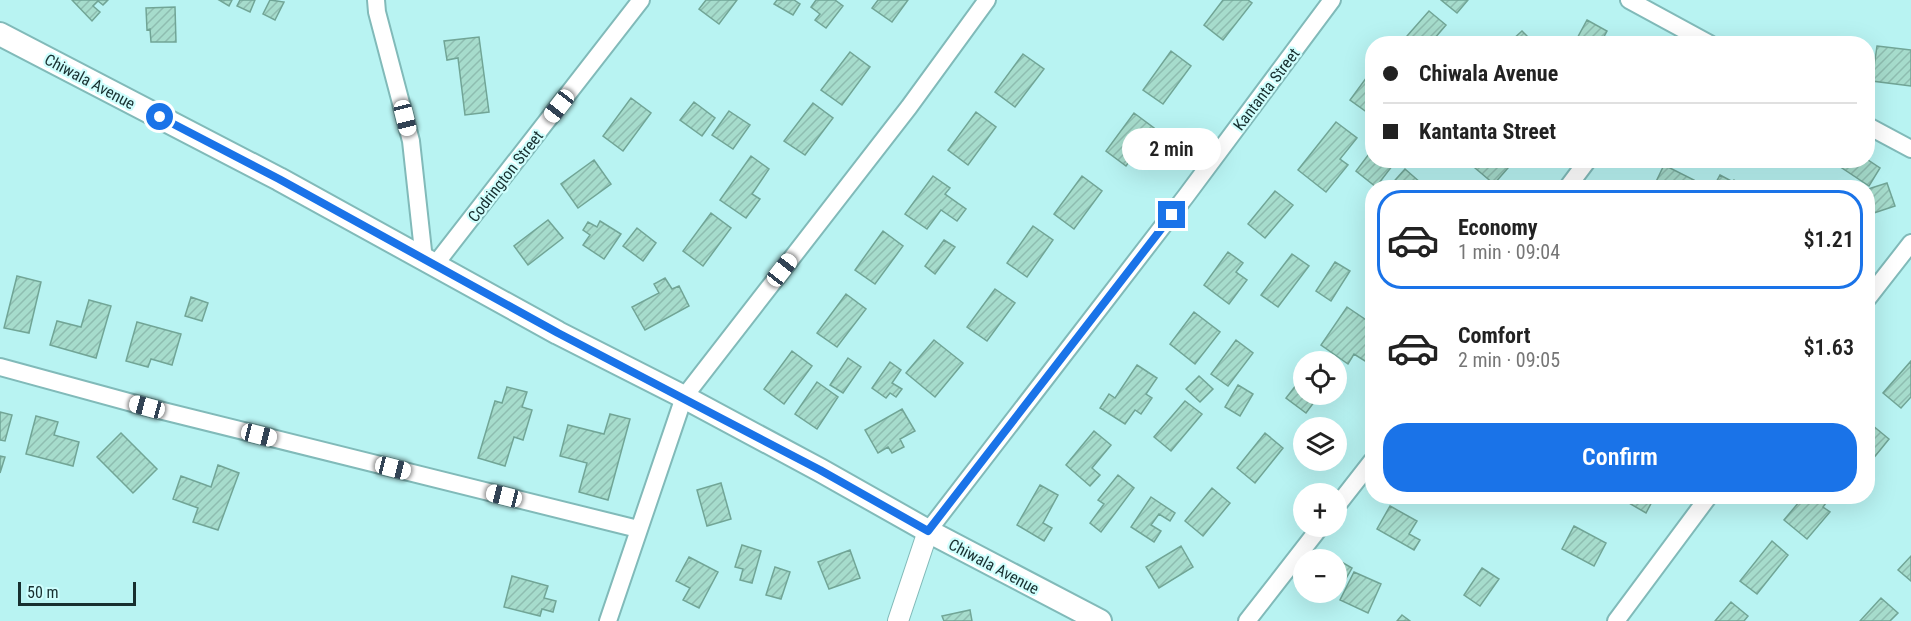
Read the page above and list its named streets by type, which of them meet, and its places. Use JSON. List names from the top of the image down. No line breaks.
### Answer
{"streets":{"main road":["Chiwala Avenue"],"street":["Kantanta Street","Codrington Street"]},"crossings":[["Chiwala Avenue","Kantanta Street"],["Chiwala Avenue","Codrington Street"]],"scale_bar":"50 m","page":{"banner":["Chiwala Avenue","Kantanta Street"],"bubble":"2 min","list":[{"name":"Economy","note":"1 min · 09:04","value":"$1.21"},{"name":"Comfort","note":"2 min · 09:05","value":"$1.63"}],"map_buttons":["+","−"],"buttons":"Confirm","scale":"50 m"}}
